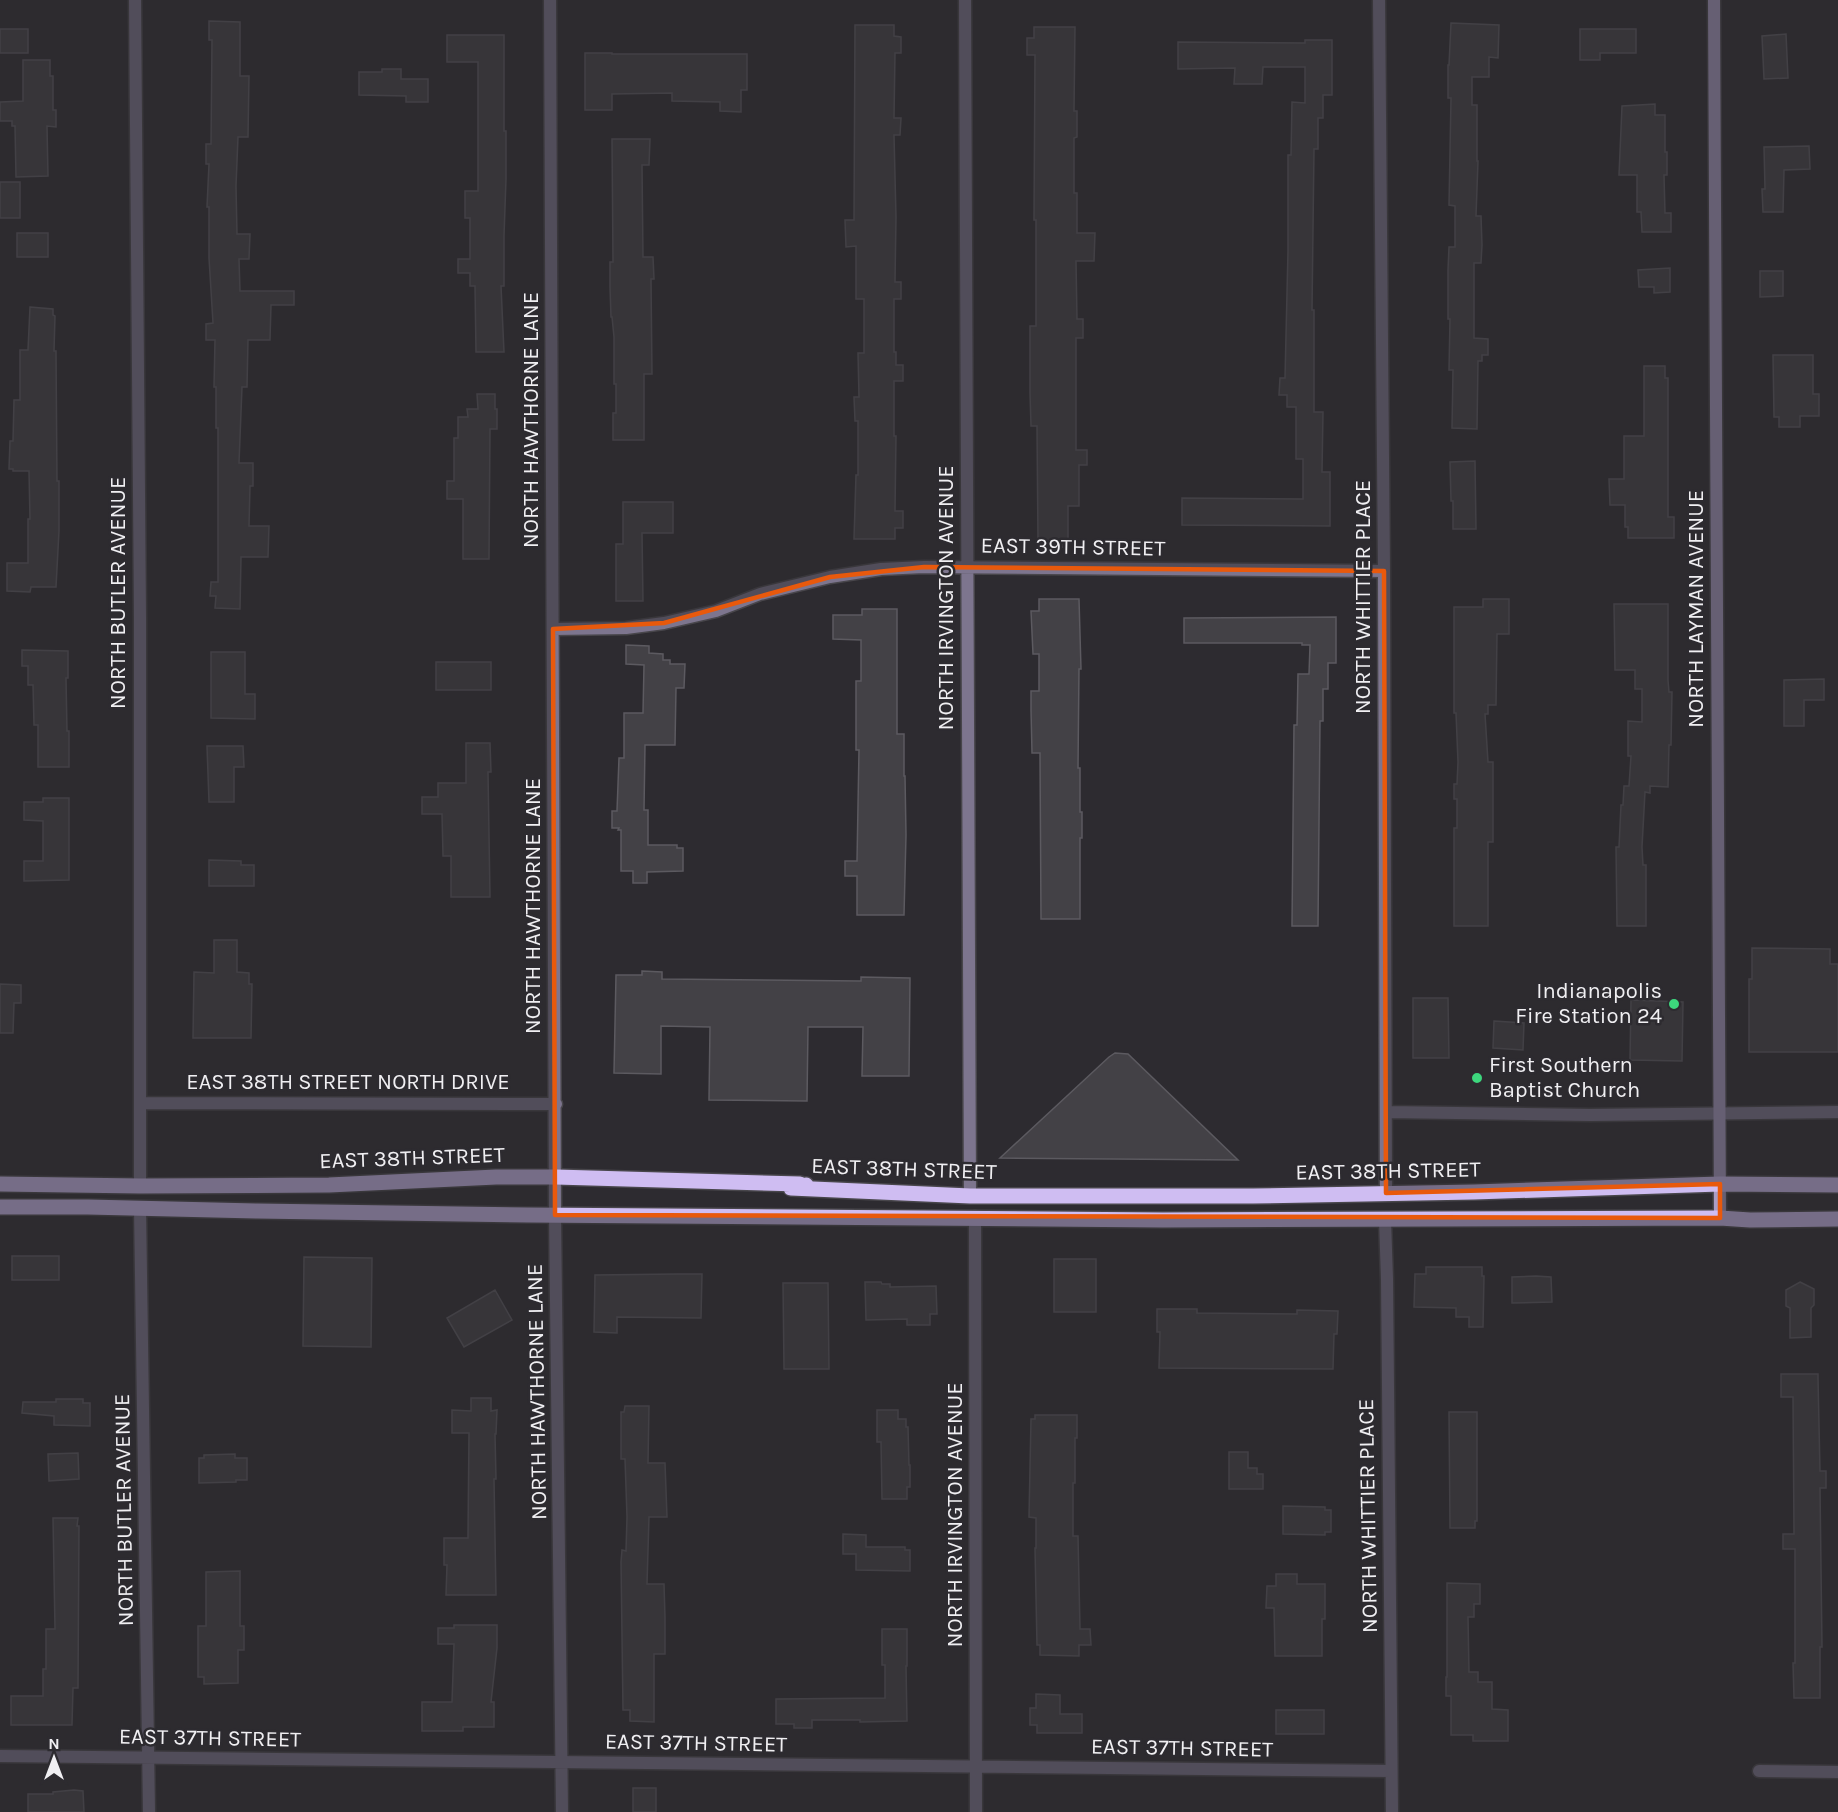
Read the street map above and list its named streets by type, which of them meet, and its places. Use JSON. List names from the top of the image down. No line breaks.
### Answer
{"streets":{"main road":["EAST 38TH STREET"],"street":["NORTH HAWTHORNE LANE","EAST 39TH STREET","NORTH BUTLER AVENUE","NORTH WHITTIER PLACE","NORTH IRVINGTON AVENUE","NORTH LAYMAN AVENUE","EAST 38TH STREET NORTH DRIVE","EAST 37TH STREET"]},"crossings":[["NORTH HAWTHORNE LANE","EAST 39TH STREET"],["NORTH HAWTHORNE LANE","EAST 38TH STREET NORTH DRIVE"],["NORTH HAWTHORNE LANE","EAST 38TH STREET"],["NORTH HAWTHORNE LANE","EAST 37TH STREET"],["EAST 39TH STREET","NORTH WHITTIER PLACE"],["EAST 39TH STREET","NORTH IRVINGTON AVENUE"],["NORTH BUTLER AVENUE","EAST 38TH STREET NORTH DRIVE"],["NORTH BUTLER AVENUE","EAST 38TH STREET"],["NORTH BUTLER AVENUE","EAST 37TH STREET"],["NORTH WHITTIER PLACE","EAST 38TH STREET"],["NORTH WHITTIER PLACE","EAST 37TH STREET"],["NORTH IRVINGTON AVENUE","EAST 38TH STREET"],["NORTH IRVINGTON AVENUE","EAST 37TH STREET"],["NORTH LAYMAN AVENUE","EAST 38TH STREET"]],"places":["Indianapolis Fire Station 24","First Southern Baptist Church"],"north":"top"}
